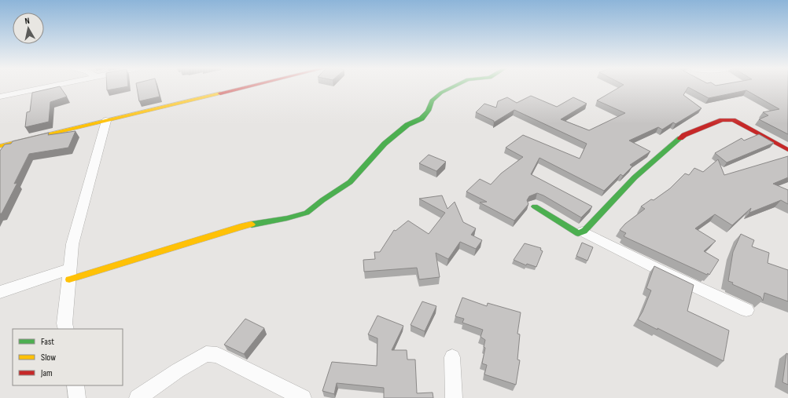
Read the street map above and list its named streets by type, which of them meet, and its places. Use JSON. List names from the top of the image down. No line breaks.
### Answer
{"legend":["Fast","Slow","Jam"],"north":"top"}
